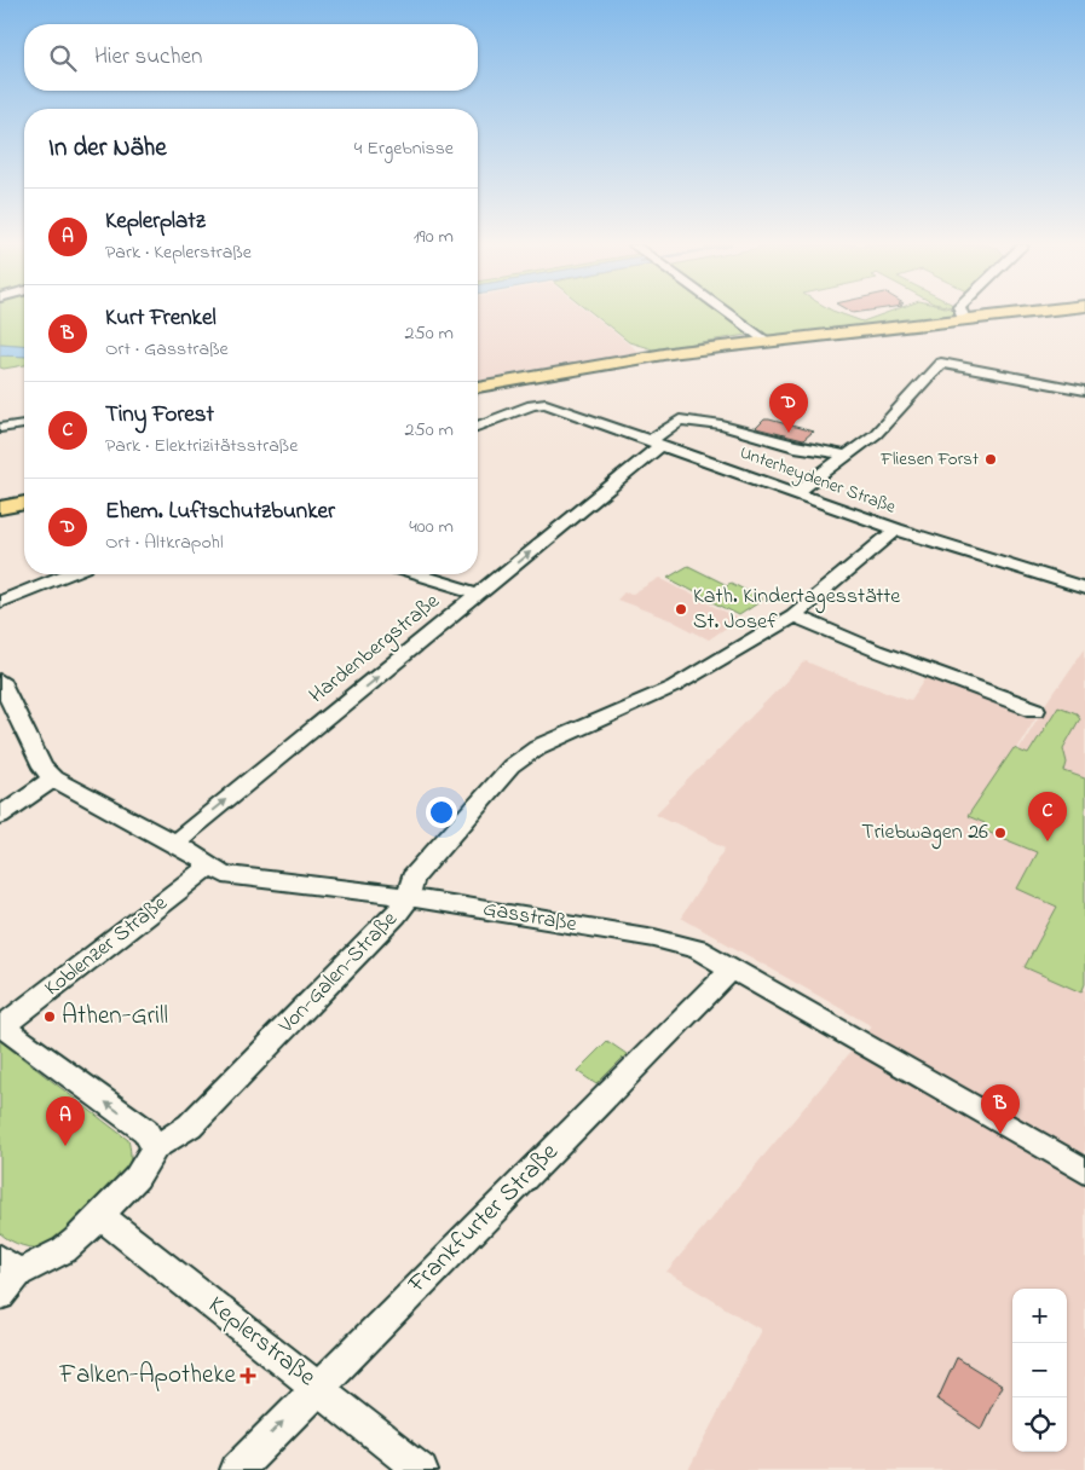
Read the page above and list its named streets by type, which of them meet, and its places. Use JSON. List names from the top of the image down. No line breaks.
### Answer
{"streets":{"street":["Unterheydener Straße","Hardenbergstraße","Gasstraße","Koblenzer Straße","Von-Galen-Straße","Frankfurter Straße","Keplerstraße"]},"crossings":[["Unterheydener Straße","Hardenbergstraße"],["Unterheydener Straße","Von-Galen-Straße"],["Hardenbergstraße","Gasstraße"],["Gasstraße","Koblenzer Straße"],["Gasstraße","Von-Galen-Straße"],["Gasstraße","Frankfurter Straße"],["Von-Galen-Straße","Keplerstraße"],["Frankfurter Straße","Keplerstraße"]],"one_way":["Hardenbergstraße"],"places":{"other":["Fliesen Forst","Kath. Kindertagesstätte St. Josef","Triebwagen 26","Athen-Grill"],"health":["Falken-Apotheke"]},"page":{"search":"Hier suchen","heading":["In der Nähe","4 Ergebnisse"],"list":[{"mark":"A","name":"Keplerplatz","note":"Park · Keplerstraße","value":"190 m"},{"mark":"B","name":"Kurt Frenkel","note":"Ort · Gasstraße","value":"250 m"},{"mark":"C","name":"Tiny Forest","note":"Park · Elektrizitätsstraße","value":"250 m"},{"mark":"D","name":"Ehem. Luftschutzbunker","note":"Ort · Altkrapohl","value":"400 m"}],"pins":["D","C","B","A"],"map_buttons":["+","−"]}}
